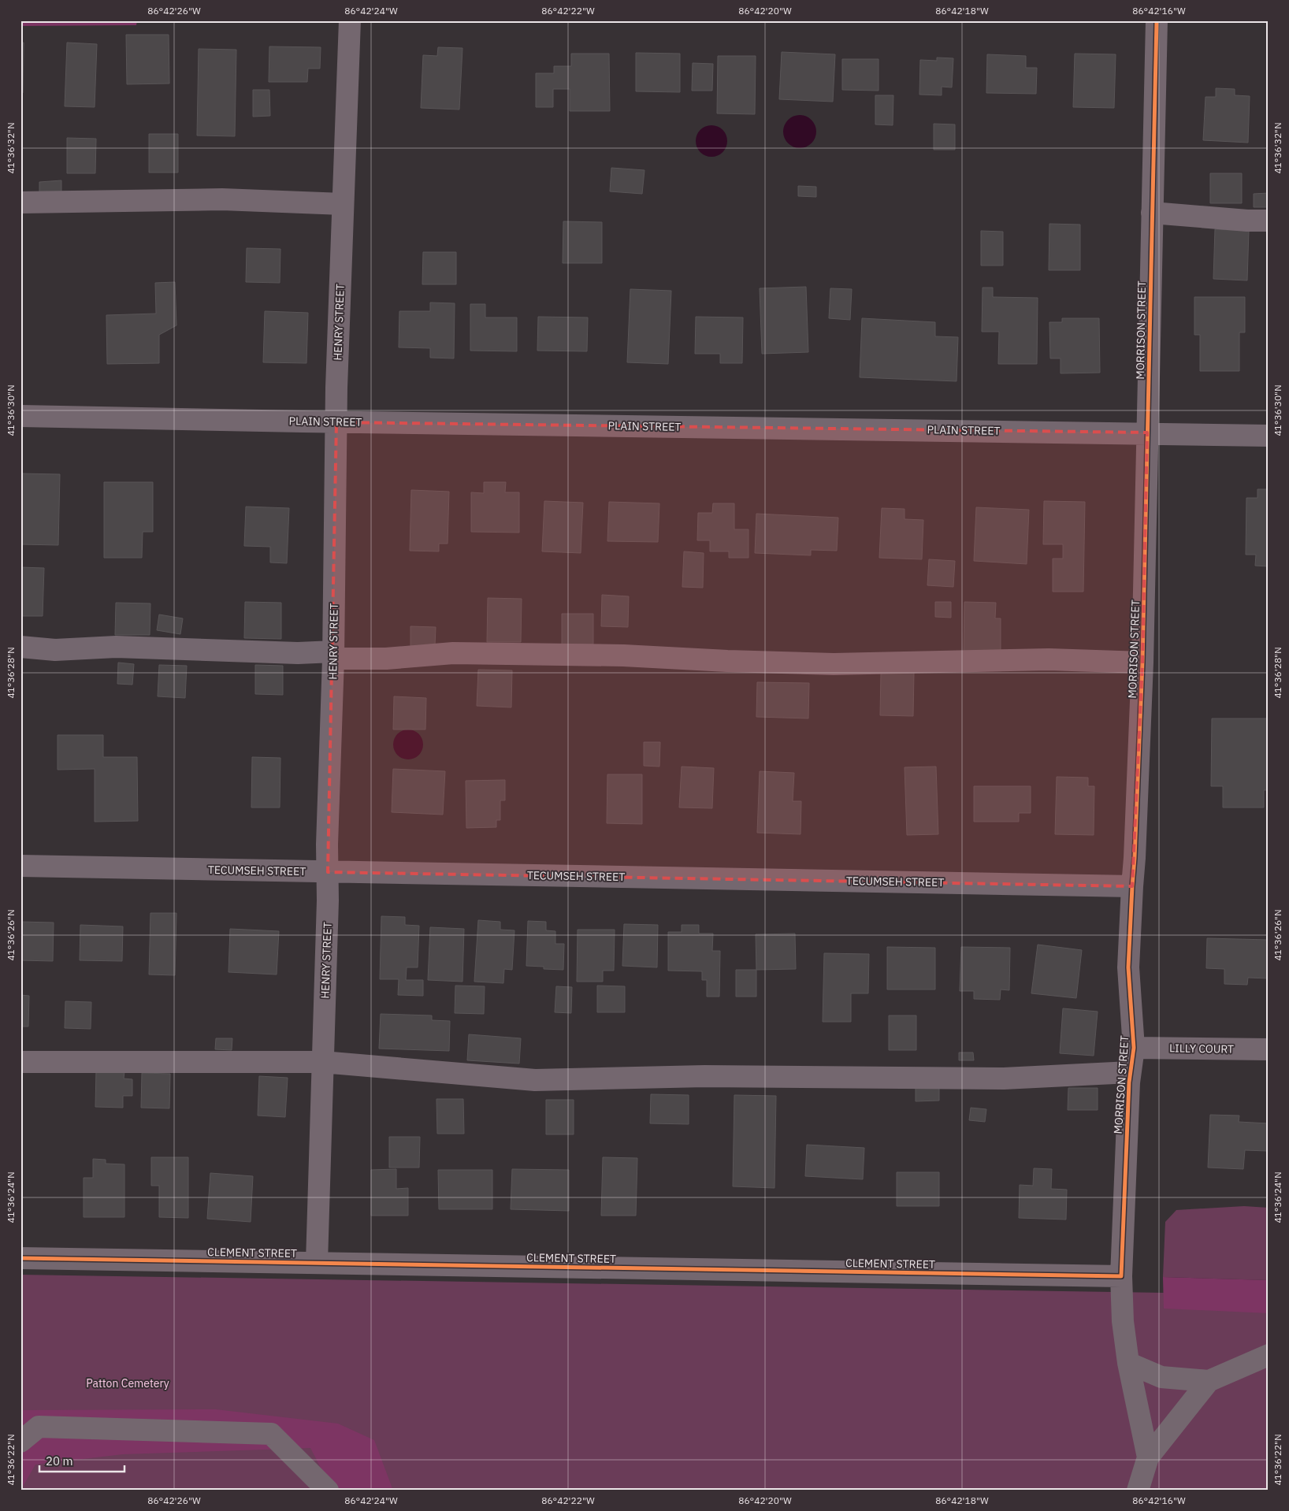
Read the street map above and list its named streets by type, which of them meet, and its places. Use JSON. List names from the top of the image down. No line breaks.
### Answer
{"streets":{"street":["HENRY STREET","MORRISON STREET","PLAIN STREET","TECUMSEH STREET","LILLY COURT","CLEMENT STREET"]},"crossings":[["HENRY STREET","PLAIN STREET"],["HENRY STREET","TECUMSEH STREET"],["HENRY STREET","CLEMENT STREET"],["MORRISON STREET","PLAIN STREET"],["MORRISON STREET","TECUMSEH STREET"],["MORRISON STREET","LILLY COURT"],["MORRISON STREET","CLEMENT STREET"]],"parks":["Patton Cemetery"],"scale_bar":"20 m","coordinates":["86°42'26\"W","86°42'24\"W","86°42'22\"W","86°42'20\"W","86°42'18\"W","86°42'16\"W","41°36'32\"N","41°36'30\"N","41°36'28\"N","41°36'26\"N","41°36'24\"N","41°36'22\"N"]}
